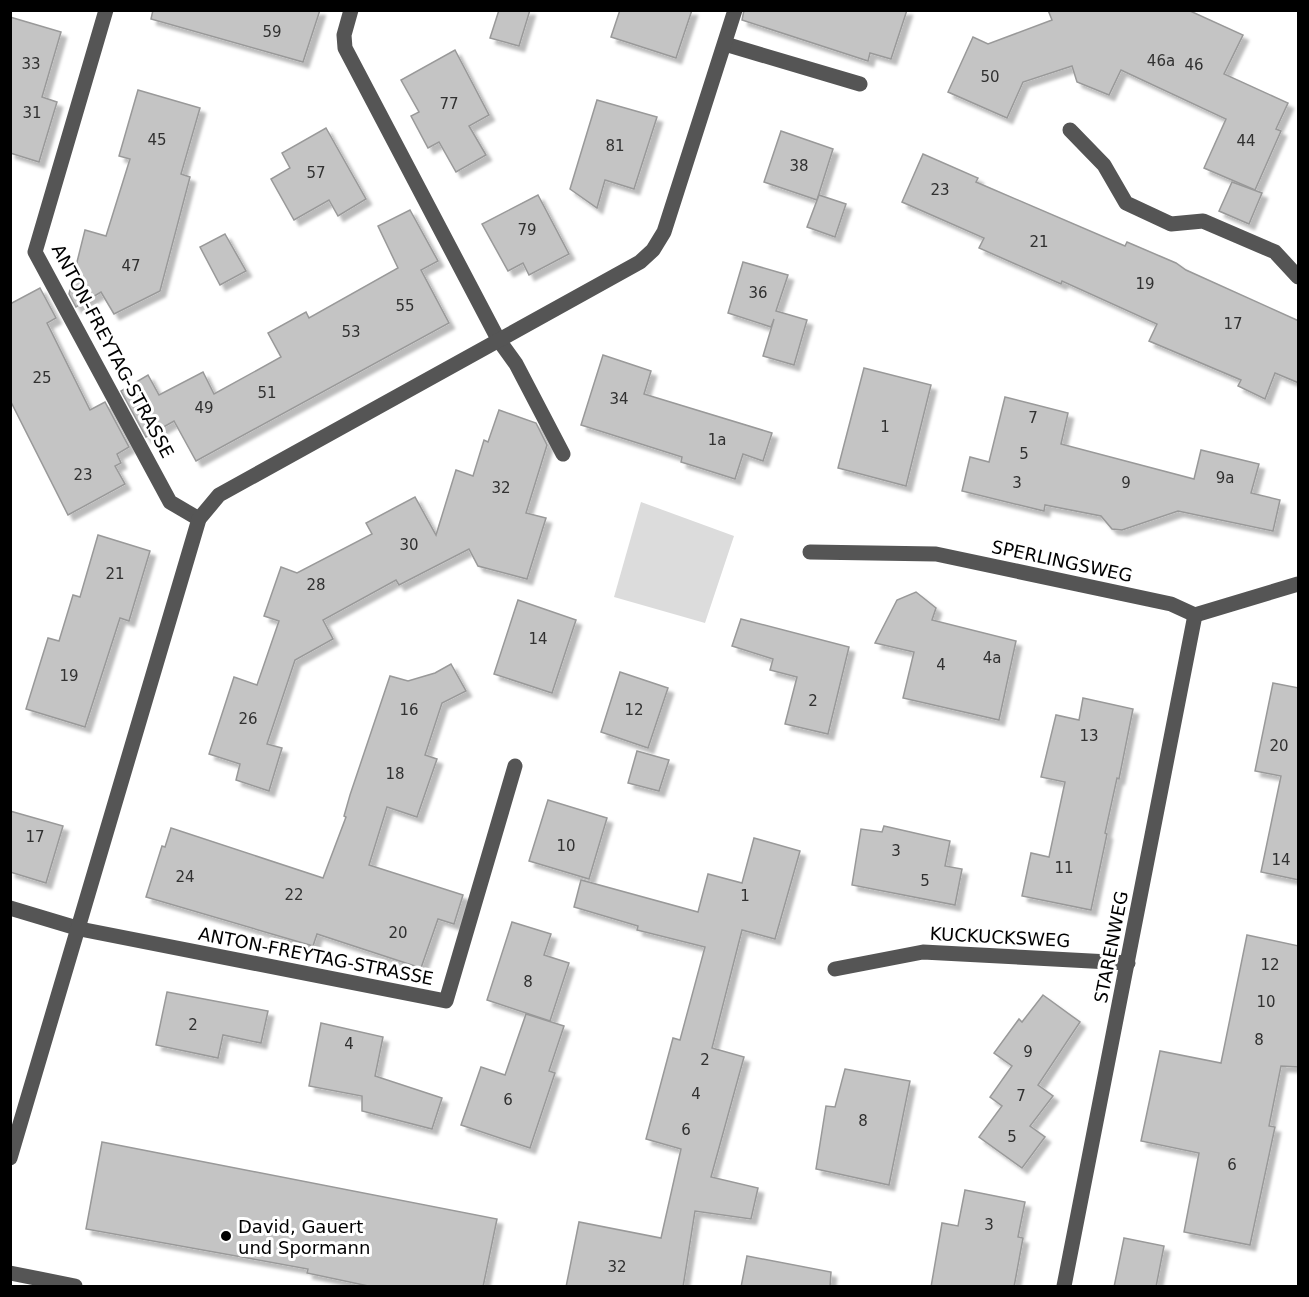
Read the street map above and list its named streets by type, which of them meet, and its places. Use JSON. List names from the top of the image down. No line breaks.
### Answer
{"streets":{"street":["ANTON-FREYTAG-STRASSE","SPERLINGSWEG","KUCKUCKSWEG","STARENWEG"]},"crossings":[["SPERLINGSWEG","STARENWEG"],["KUCKUCKSWEG","STARENWEG"]],"places":["David, Gauert und Spormann"],"house_numbers":["59","46a","33","46","50","77","31","45","44","81","38","57","23","79","21","47","19","36","55","17","53","25","51","34","49","7","1","1a","5","23","9a","3","9","32","30","21","28","14","4a","4","19","2","16","12","26","13","20","18","17","10","3","14","11","24","5","22","1","20","12","8","10","2","8","4","9","2","4","7","6","8","6","5","6","3","32"]}
